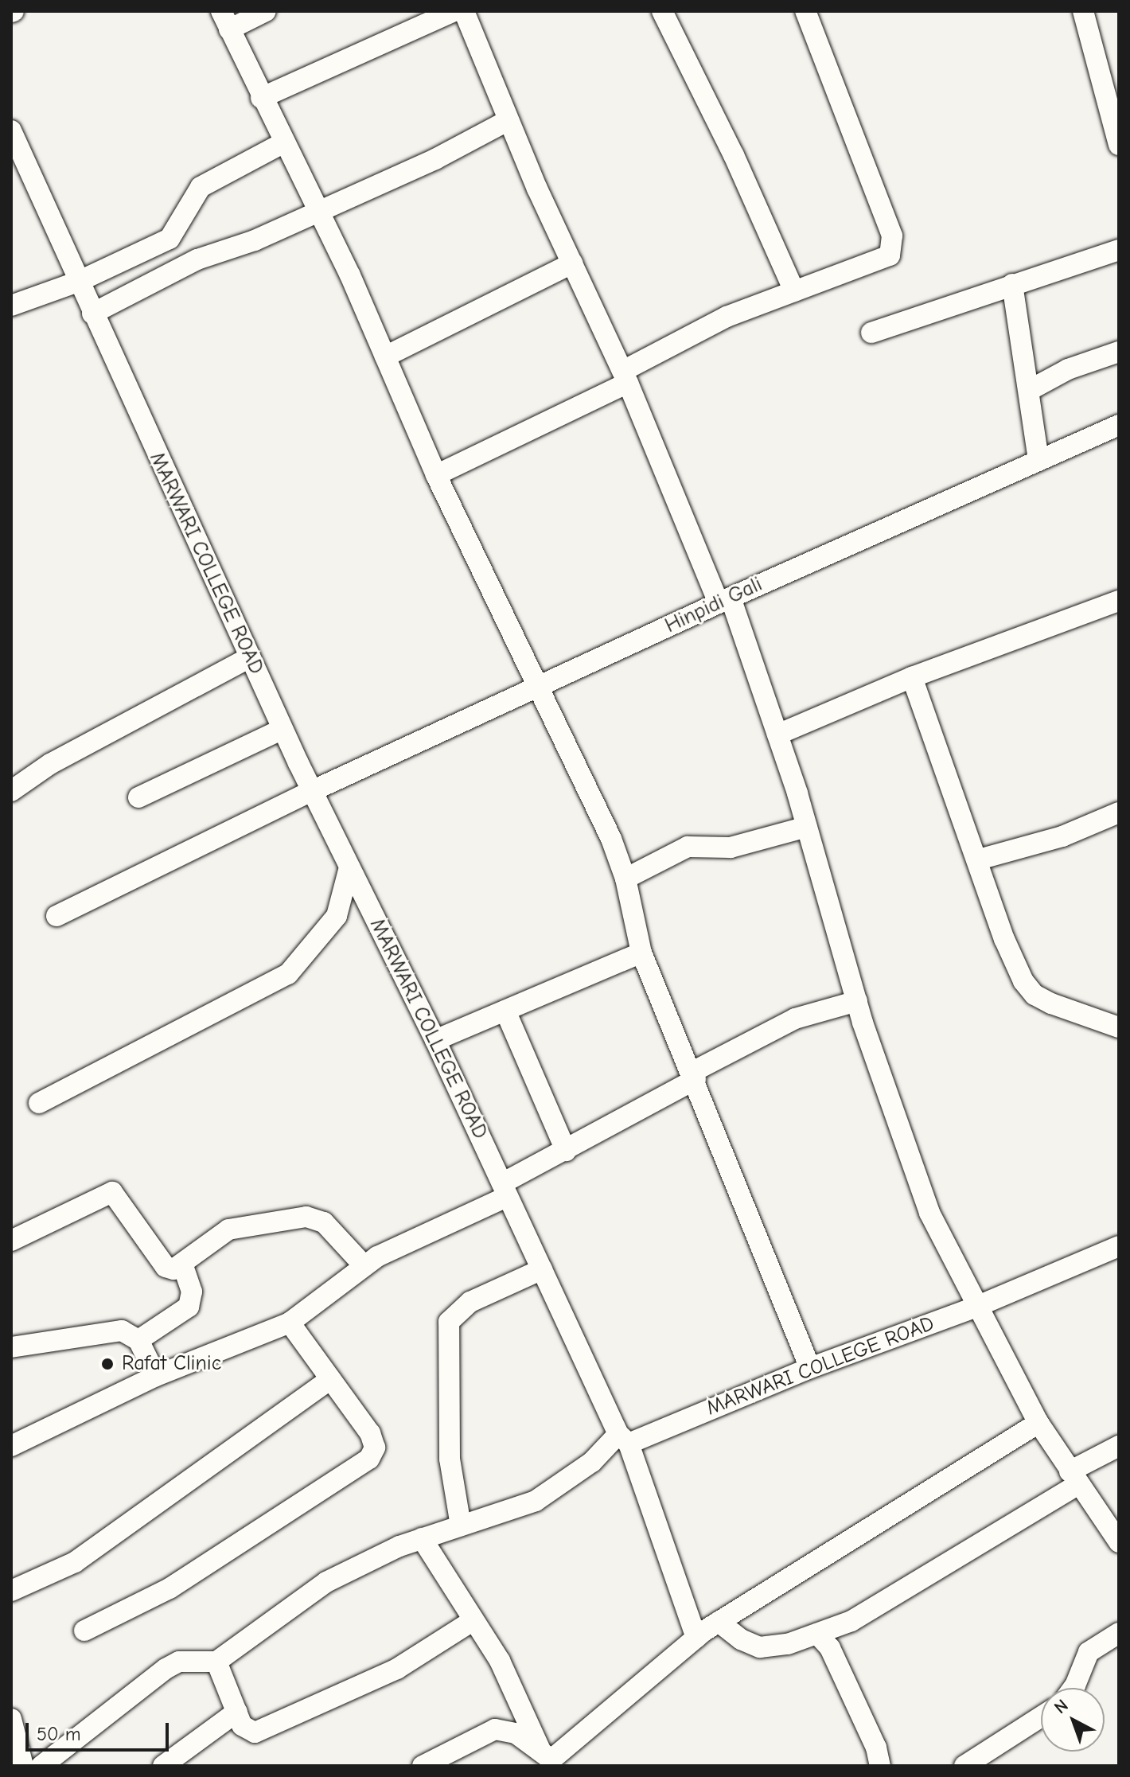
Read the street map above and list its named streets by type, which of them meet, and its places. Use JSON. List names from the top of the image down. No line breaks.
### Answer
{"streets":{"street":["MARWARI COLLEGE ROAD","Hinpidi Gali"]},"crossings":[["MARWARI COLLEGE ROAD","Hinpidi Gali"]],"places":["Rafat Clinic"],"scale_bar":"50 m","north":"top left"}
